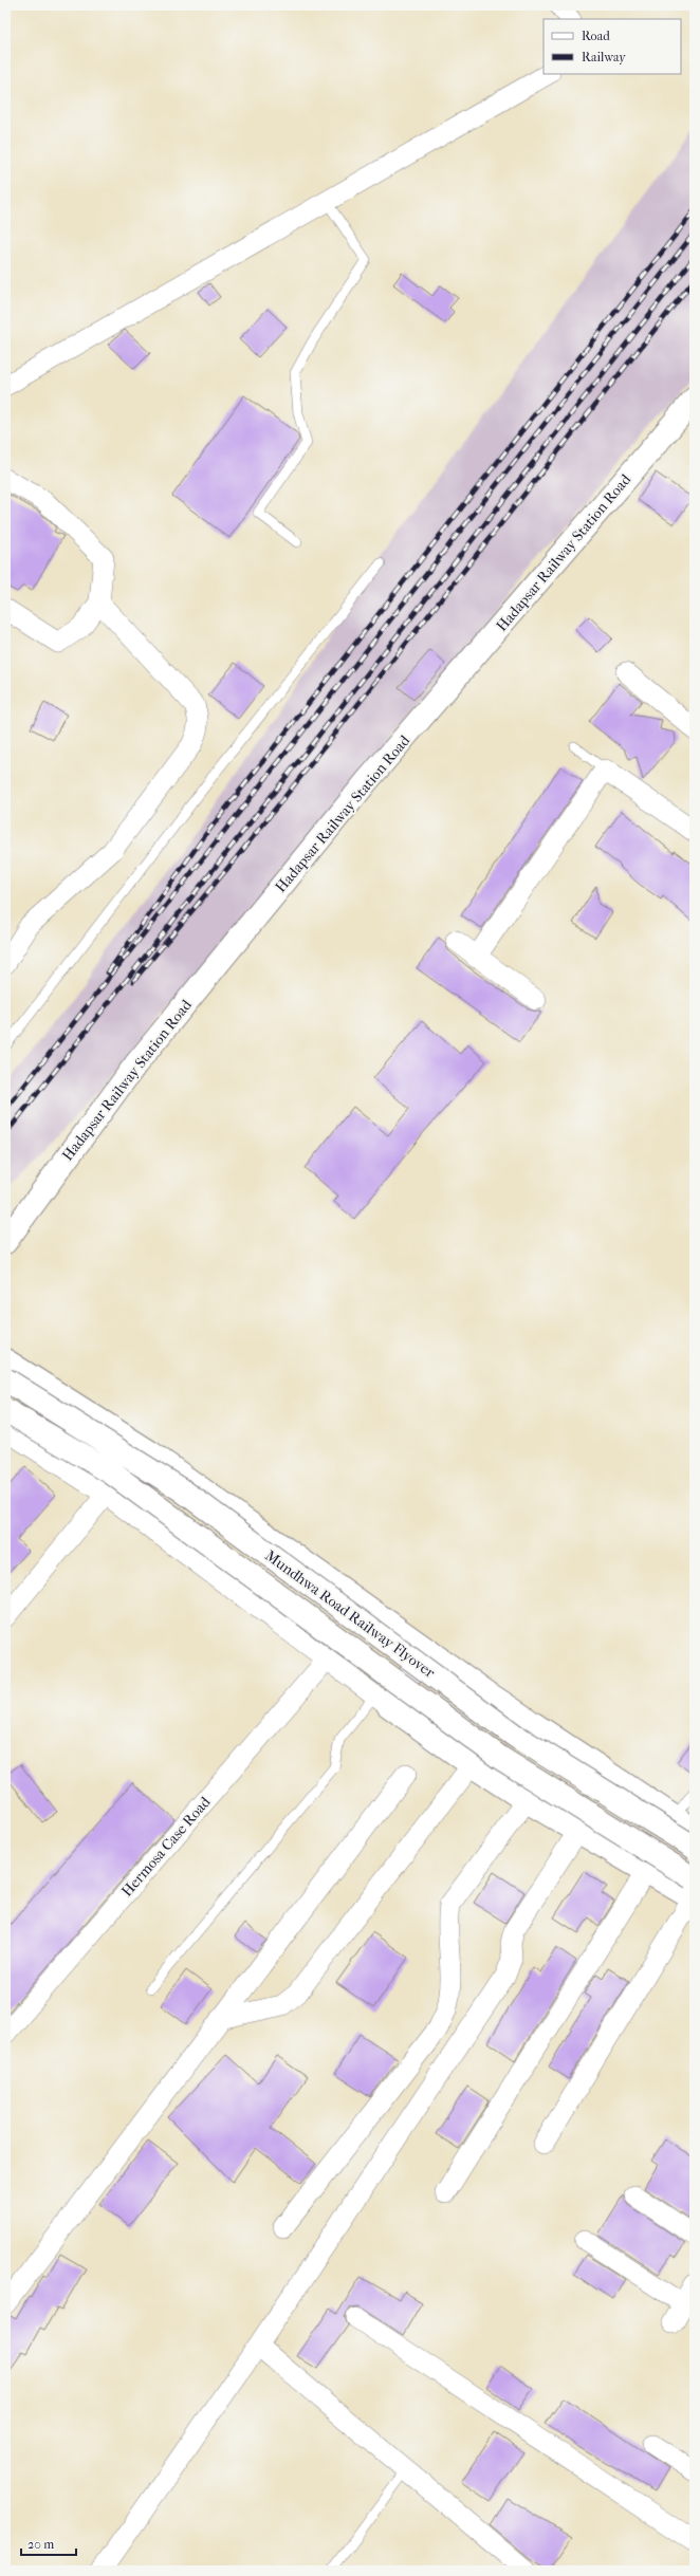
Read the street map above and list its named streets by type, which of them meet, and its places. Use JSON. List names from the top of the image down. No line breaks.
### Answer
{"streets":{"main road":["Hadapsar Railway Station Road","Mundhwa Road Railway Flyover"],"street":["Hermosa Case Road"]},"legend":["Road","Railway"],"scale_bar":"20 m"}
